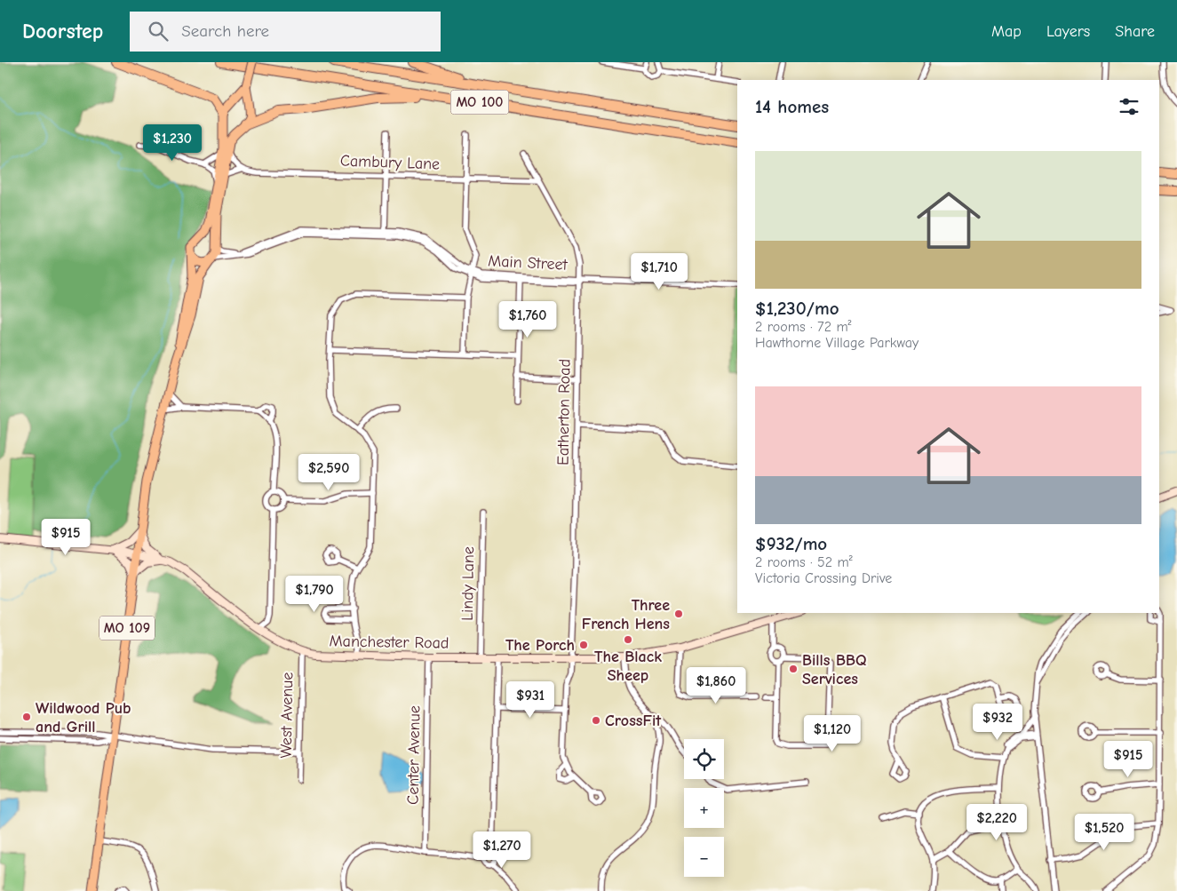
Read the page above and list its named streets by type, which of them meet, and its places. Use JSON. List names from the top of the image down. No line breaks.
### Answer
{"streets":{"highway":["MO 100"],"main road":["MO 109"],"street":["Cambury Lane","Main Street","Eatherton Road","Lindy Lane","Manchester Road","West Avenue","Center Avenue"]},"crossings":[["Cambury Lane","Eatherton Road"],["Cambury Lane","MO 109"],["Main Street","Eatherton Road"],["Main Street","MO 109"],["Eatherton Road","Manchester Road"],["Lindy Lane","Manchester Road"],["MO 109","Manchester Road"],["Manchester Road","West Avenue"],["Manchester Road","Center Avenue"]],"places":["Three French Hens","The Black Sheep","The Porch","Bills BBQ Services","Wildwood Pub and Grill","CrossFit"],"page":{"header":"Doorstep","search":"Search here","nav":["Map","Layers","Share"],"heading":"14 homes","price":["$1,230","$1,710","$1,760","$2,590","$915","$1,790","$1,860","$931","$932","$1,120","$915","$2,220","$1,520","$1,270"],"list":[{"name":"$1,230/mo","note":"2 rooms · 72 m² · Hawthorne Village Parkway"},{"name":"$932/mo","note":"2 rooms · 52 m² · Victoria Crossing Drive"}],"map_buttons":["+","−"]}}
